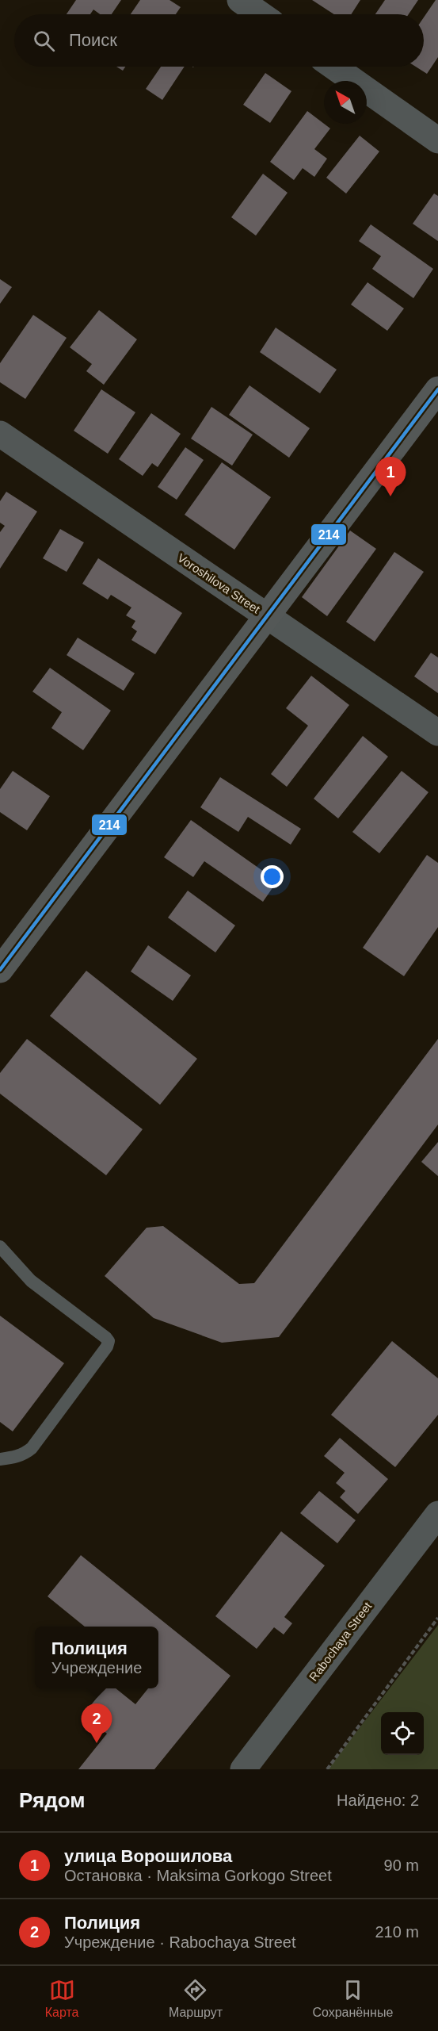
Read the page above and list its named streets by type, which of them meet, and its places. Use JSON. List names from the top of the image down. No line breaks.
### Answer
{"streets":{"street":["Voroshilova Street","Rabochaya Street"]},"lines":["transit line 214"],"north":"top left","page":{"search":"Поиск","pins":["1","2"],"popup":["Полиция","Учреждение"],"heading":["Рядом","Найдено: 2"],"list":[{"mark":"1","name":"улица Ворошилова","note":"Остановка · Maksima Gorkogo Street","value":"90 m"},{"mark":"2","name":"Полиция","note":"Учреждение · Rabochaya Street","value":"210 m"}],"nav":["Карта","Маршрут","Сохранённые"]}}
